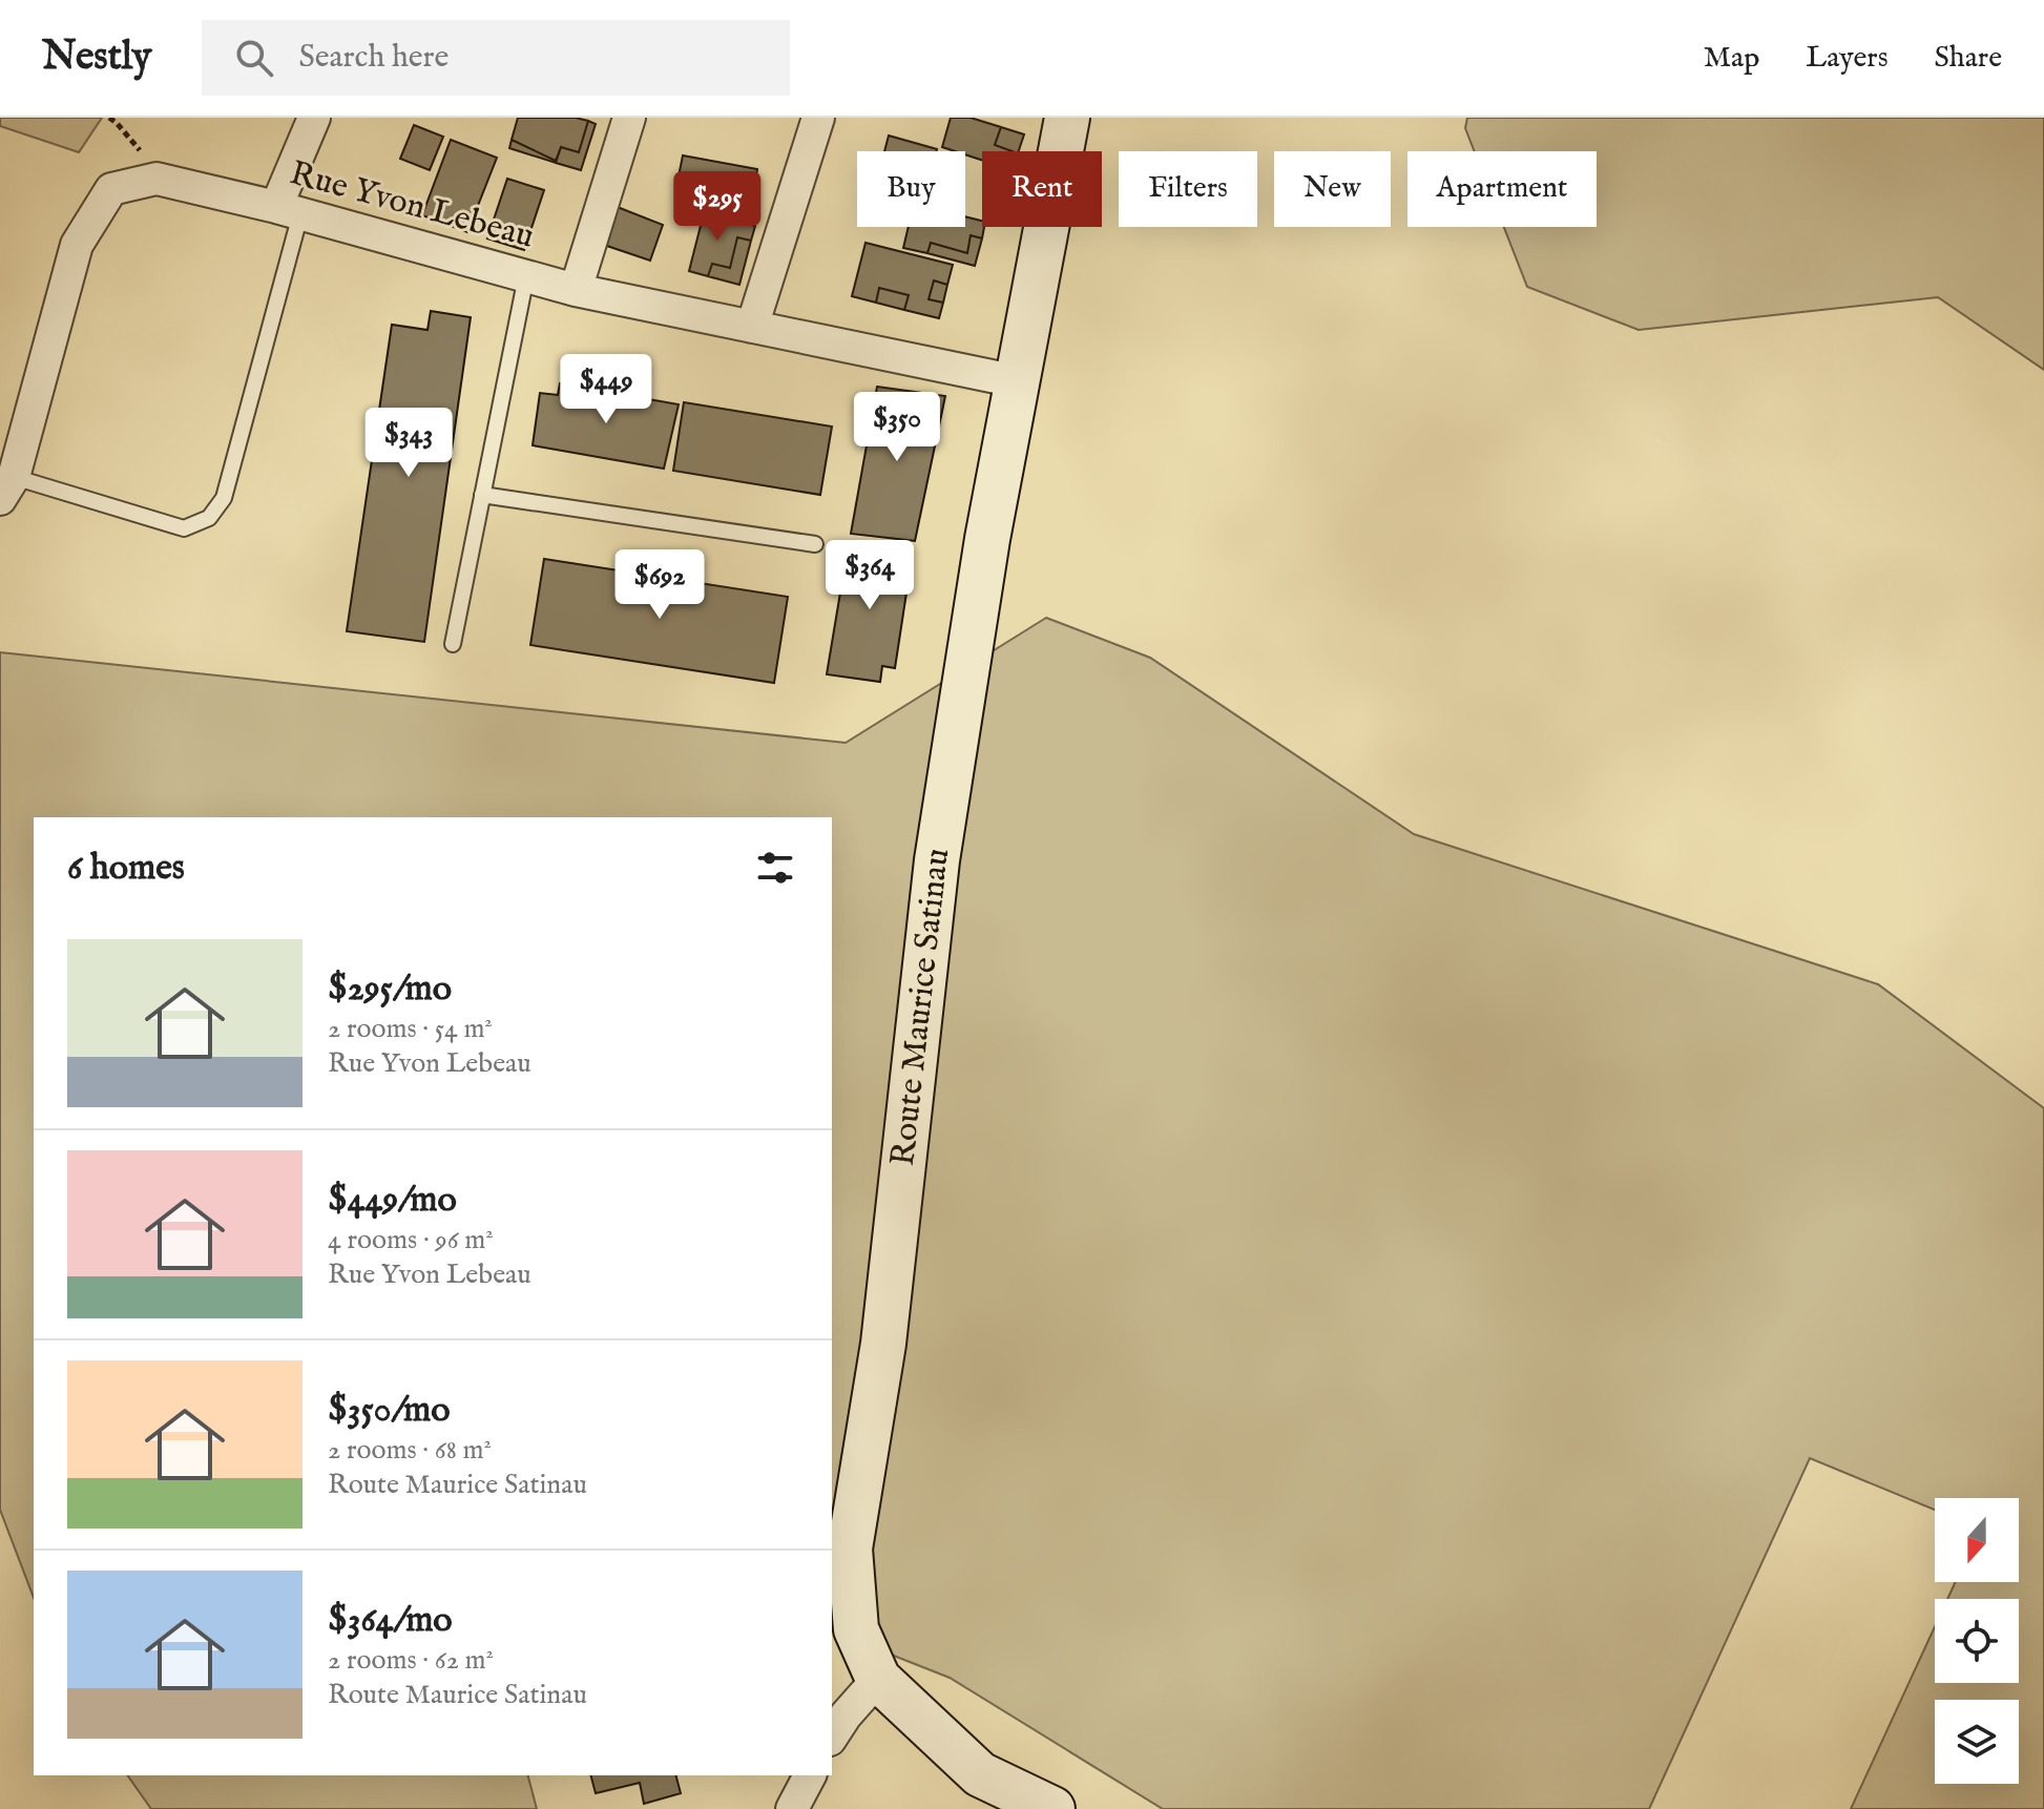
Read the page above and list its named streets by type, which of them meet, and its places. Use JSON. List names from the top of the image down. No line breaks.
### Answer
{"streets":{"main road":["Route Maurice Satinau"],"street":["Rue Yvon Lebeau"]},"crossings":[["Rue Yvon Lebeau","Route Maurice Satinau"]],"north":"bottom","page":{"header":"Nestly","search":"Search here","nav":["Map","Layers","Share"],"chip":["Buy","Rent","Filters","New","Apartment"],"price":["$295","$449","$350","$343","$364","$692"],"heading":"6 homes","list":[{"name":"$295/mo","note":"2 rooms · 54 m² · Rue Yvon Lebeau"},{"name":"$449/mo","note":"4 rooms · 96 m² · Rue Yvon Lebeau"},{"name":"$350/mo","note":"2 rooms · 68 m² · Route Maurice Satinau"},{"name":"$364/mo","note":"2 rooms · 62 m² · Route Maurice Satinau"}]}}
